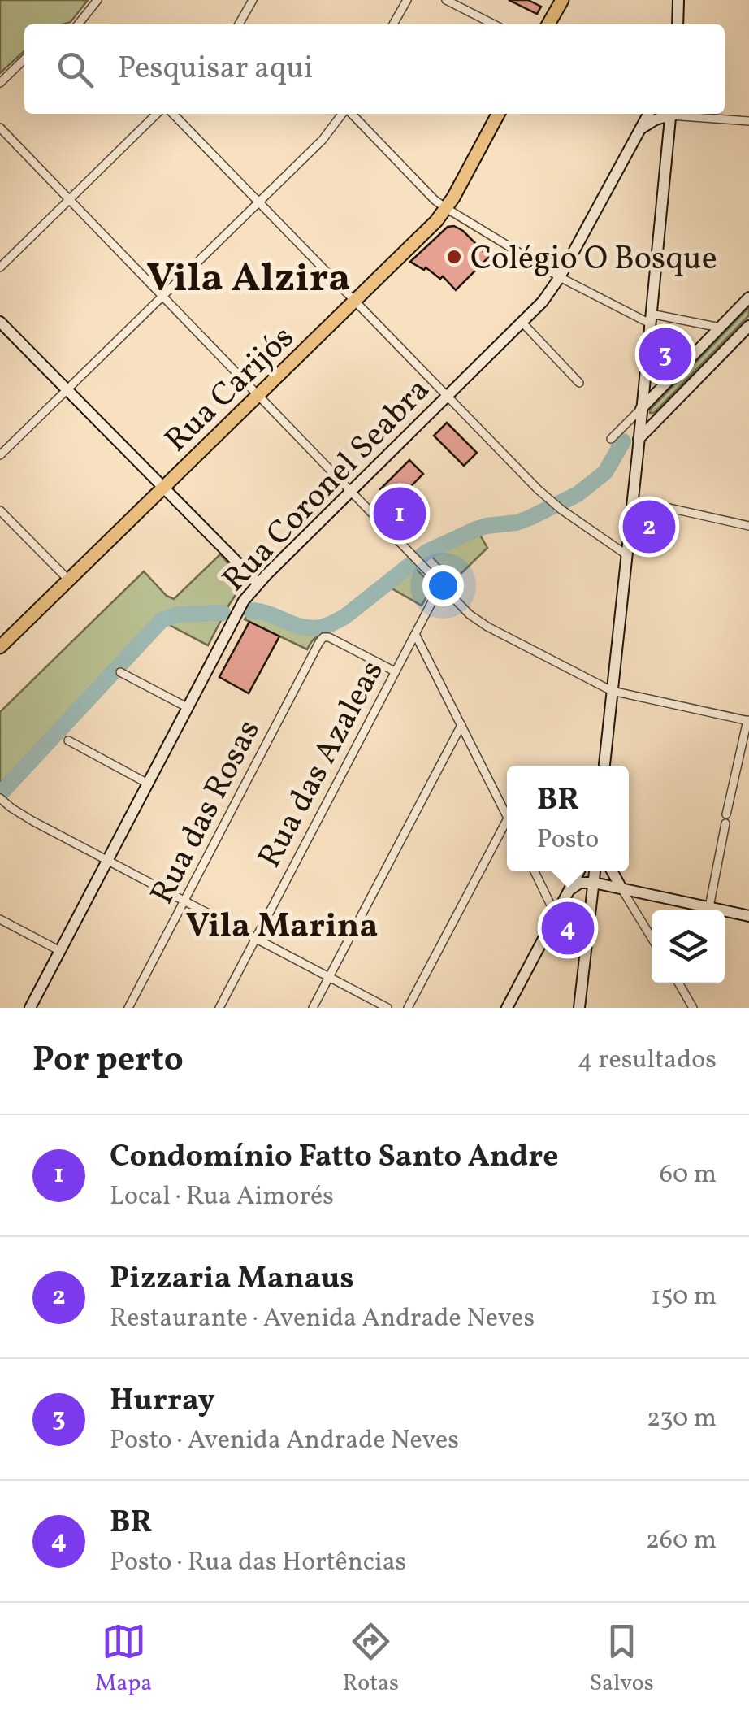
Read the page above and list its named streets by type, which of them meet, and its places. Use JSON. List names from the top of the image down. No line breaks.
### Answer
{"streets":{"main road":["Rua Carijós"],"street":["Rua Coronel Seabra","Rua das Azaleas","Rua das Rosas"]},"crossings":[["Rua das Azaleas","Rua das Rosas"]],"districts":["Vila Alzira","Vila Marina"],"places":["Colégio O Bosque"],"page":{"search":"Pesquisar aqui","pins":["3","1","2","4"],"popup":["BR","Posto"],"heading":["Por perto","4 resultados"],"list":[{"mark":"1","name":"Condomínio Fatto Santo Andre","note":"Local · Rua Aimorés","value":"60 m"},{"mark":"2","name":"Pizzaria Manaus","note":"Restaurante · Avenida Andrade Neves","value":"150 m"},{"mark":"3","name":"Hurray","note":"Posto · Avenida Andrade Neves","value":"230 m"},{"mark":"4","name":"BR","note":"Posto · Rua das Hortências","value":"260 m"}],"nav":["Mapa","Rotas","Salvos"]}}
